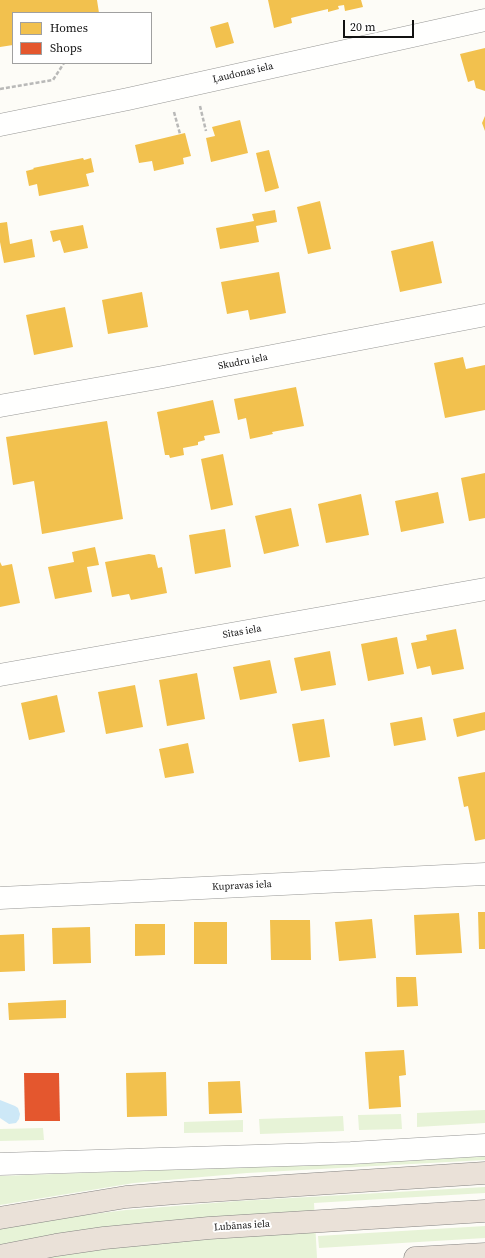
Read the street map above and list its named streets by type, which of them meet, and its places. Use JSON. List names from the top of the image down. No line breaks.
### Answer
{"streets":{"highway":["Lubānas iela"],"street":["Ļaudonas iela","Skudru iela","Sitas iela","Kupravas iela"]},"legend":["Homes","Shops"],"scale_bar":"20 m"}
